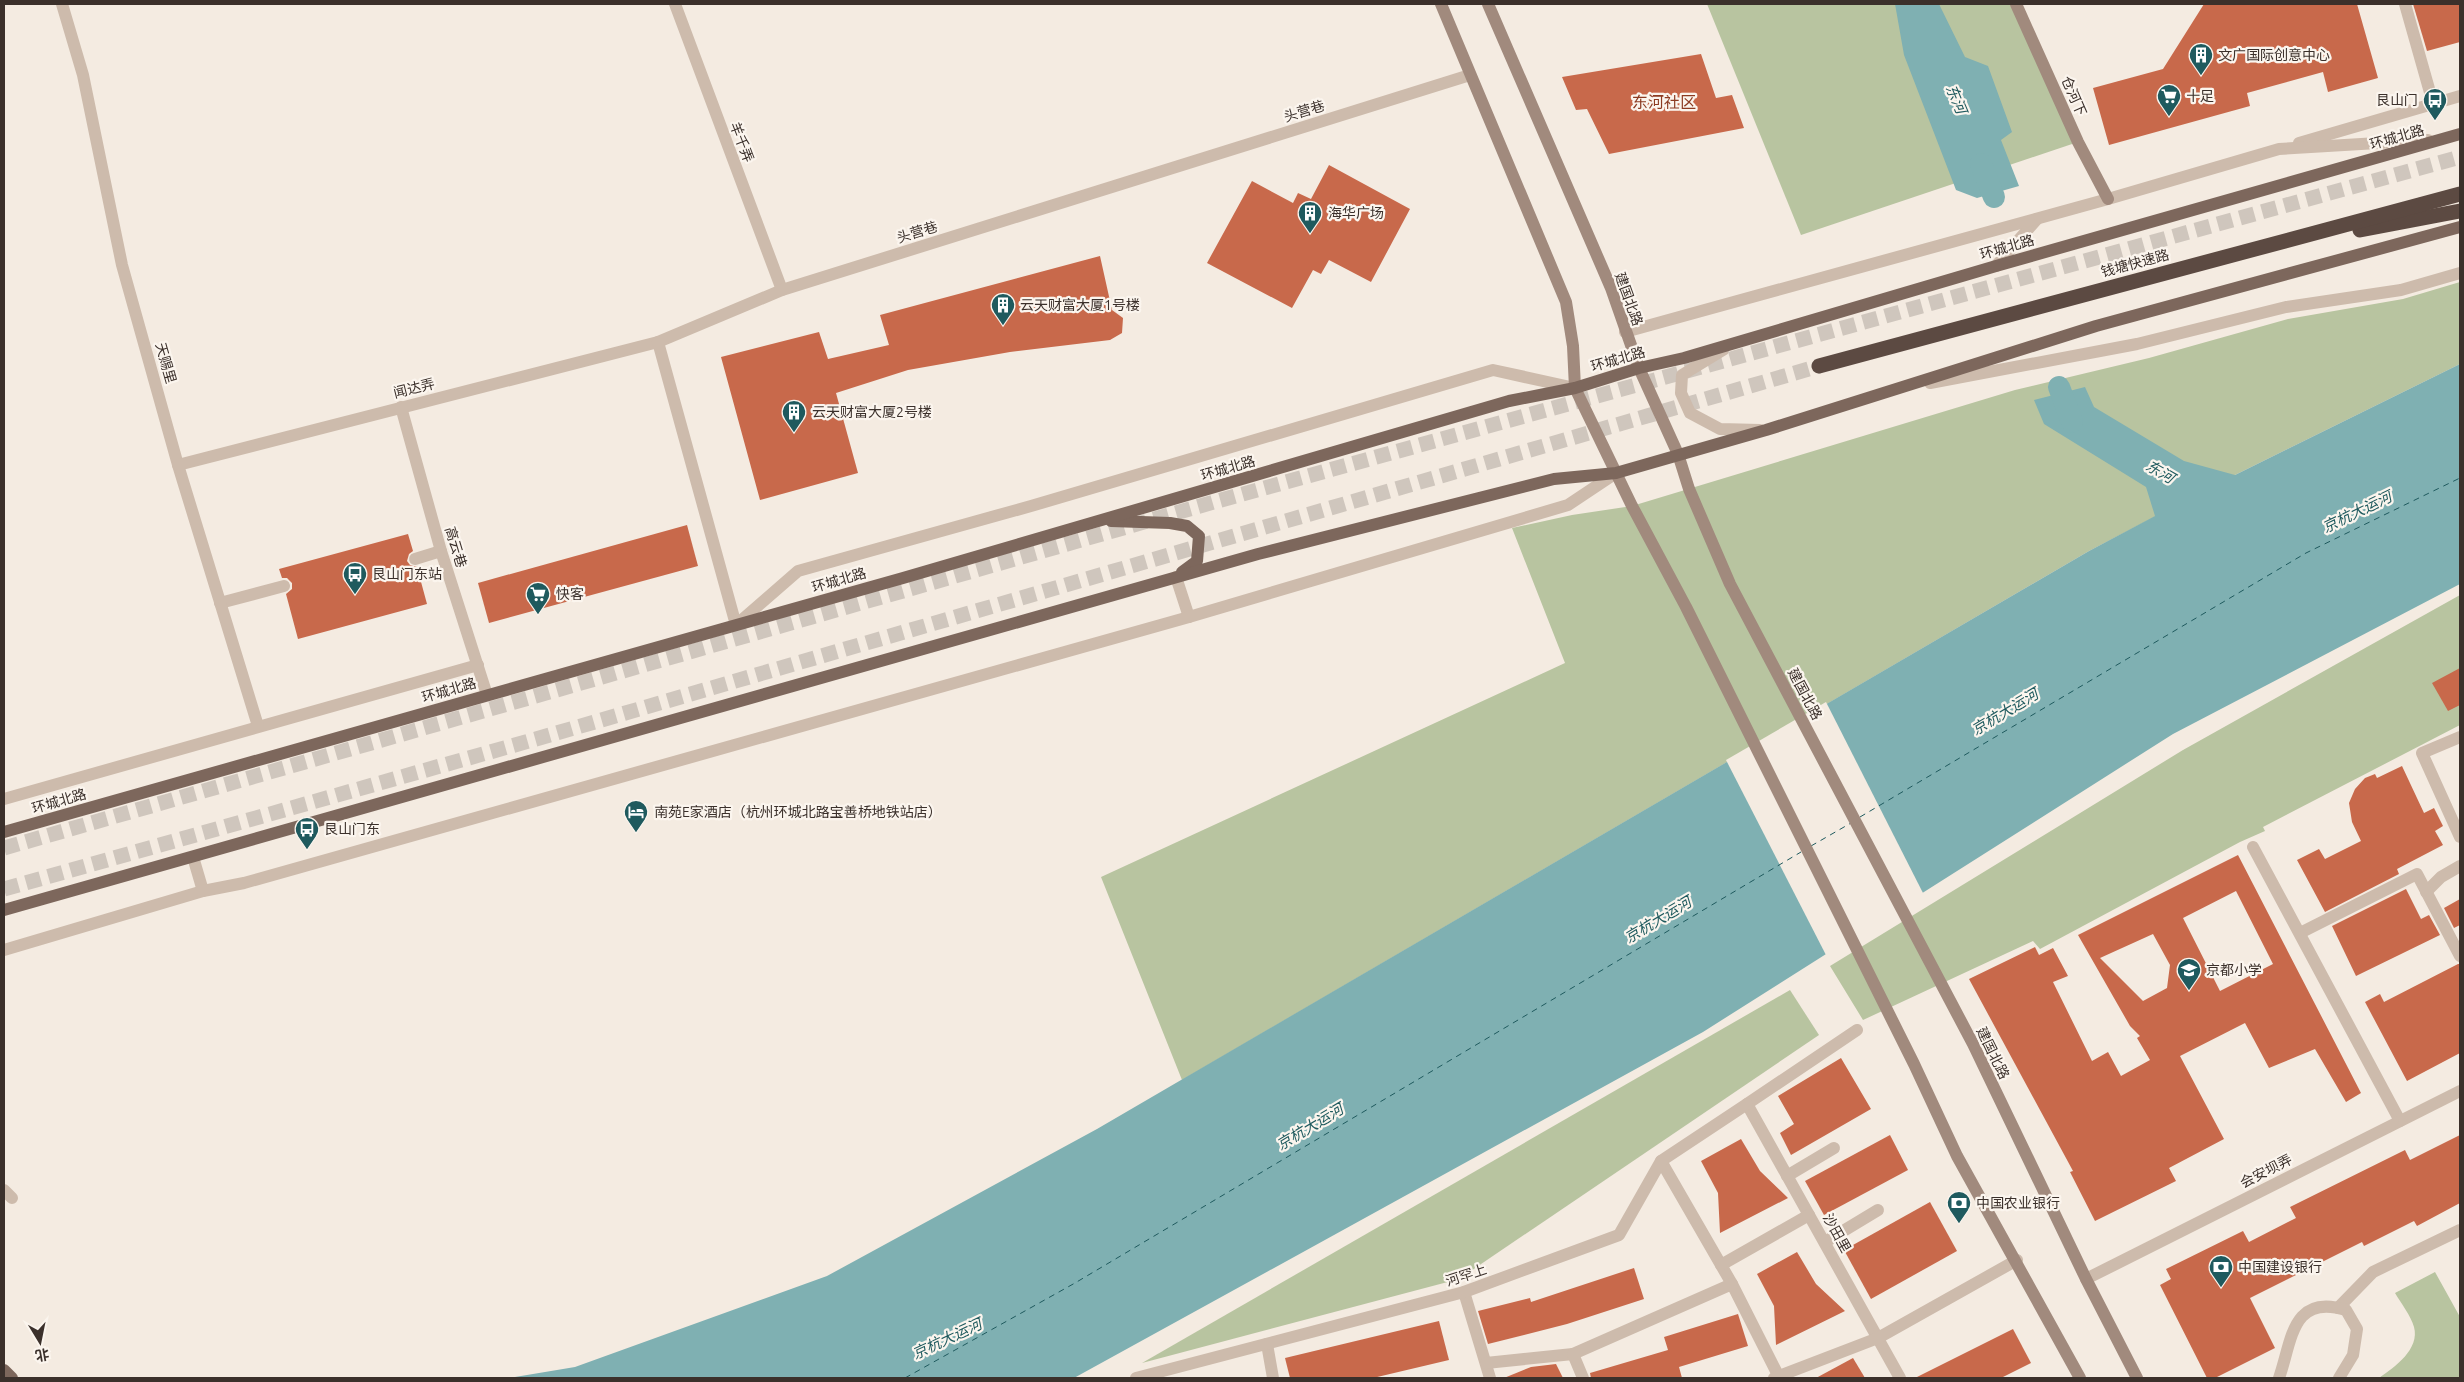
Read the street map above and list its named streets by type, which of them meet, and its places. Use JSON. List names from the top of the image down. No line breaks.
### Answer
{"streets":{"highway":["钱塘快速路"],"main road":["仓河下","环城北路","建国北路"],"street":["头营巷","羊千弄","天赐里","闻达弄","高云巷","会安坝弄","沙田里","河罕上"]},"crossings":[["头营巷","羊千弄"],["头营巷","闻达弄"],["环城北路","建国北路"],["环城北路","高云巷"],["建国北路","会安坝弄"],["天赐里","闻达弄"],["闻达弄","高云巷"],["沙田里","河罕上"]],"districts":["东河社区"],"water":["东河","京杭大运河"],"places":{"building":["文广国际创意中心","海华广场","云天财富大厦1号楼","云天财富大厦2号楼"],"supermarket":["十足","快客"],"bus stop":["艮山门","艮山门东站","艮山门东"],"hotel":["南苑E家酒店（杭州环城北路宝善桥地铁站店）"],"school or university":["京都小学"],"bank":["中国农业银行","中国建设银行"]},"north":"bottom"}
